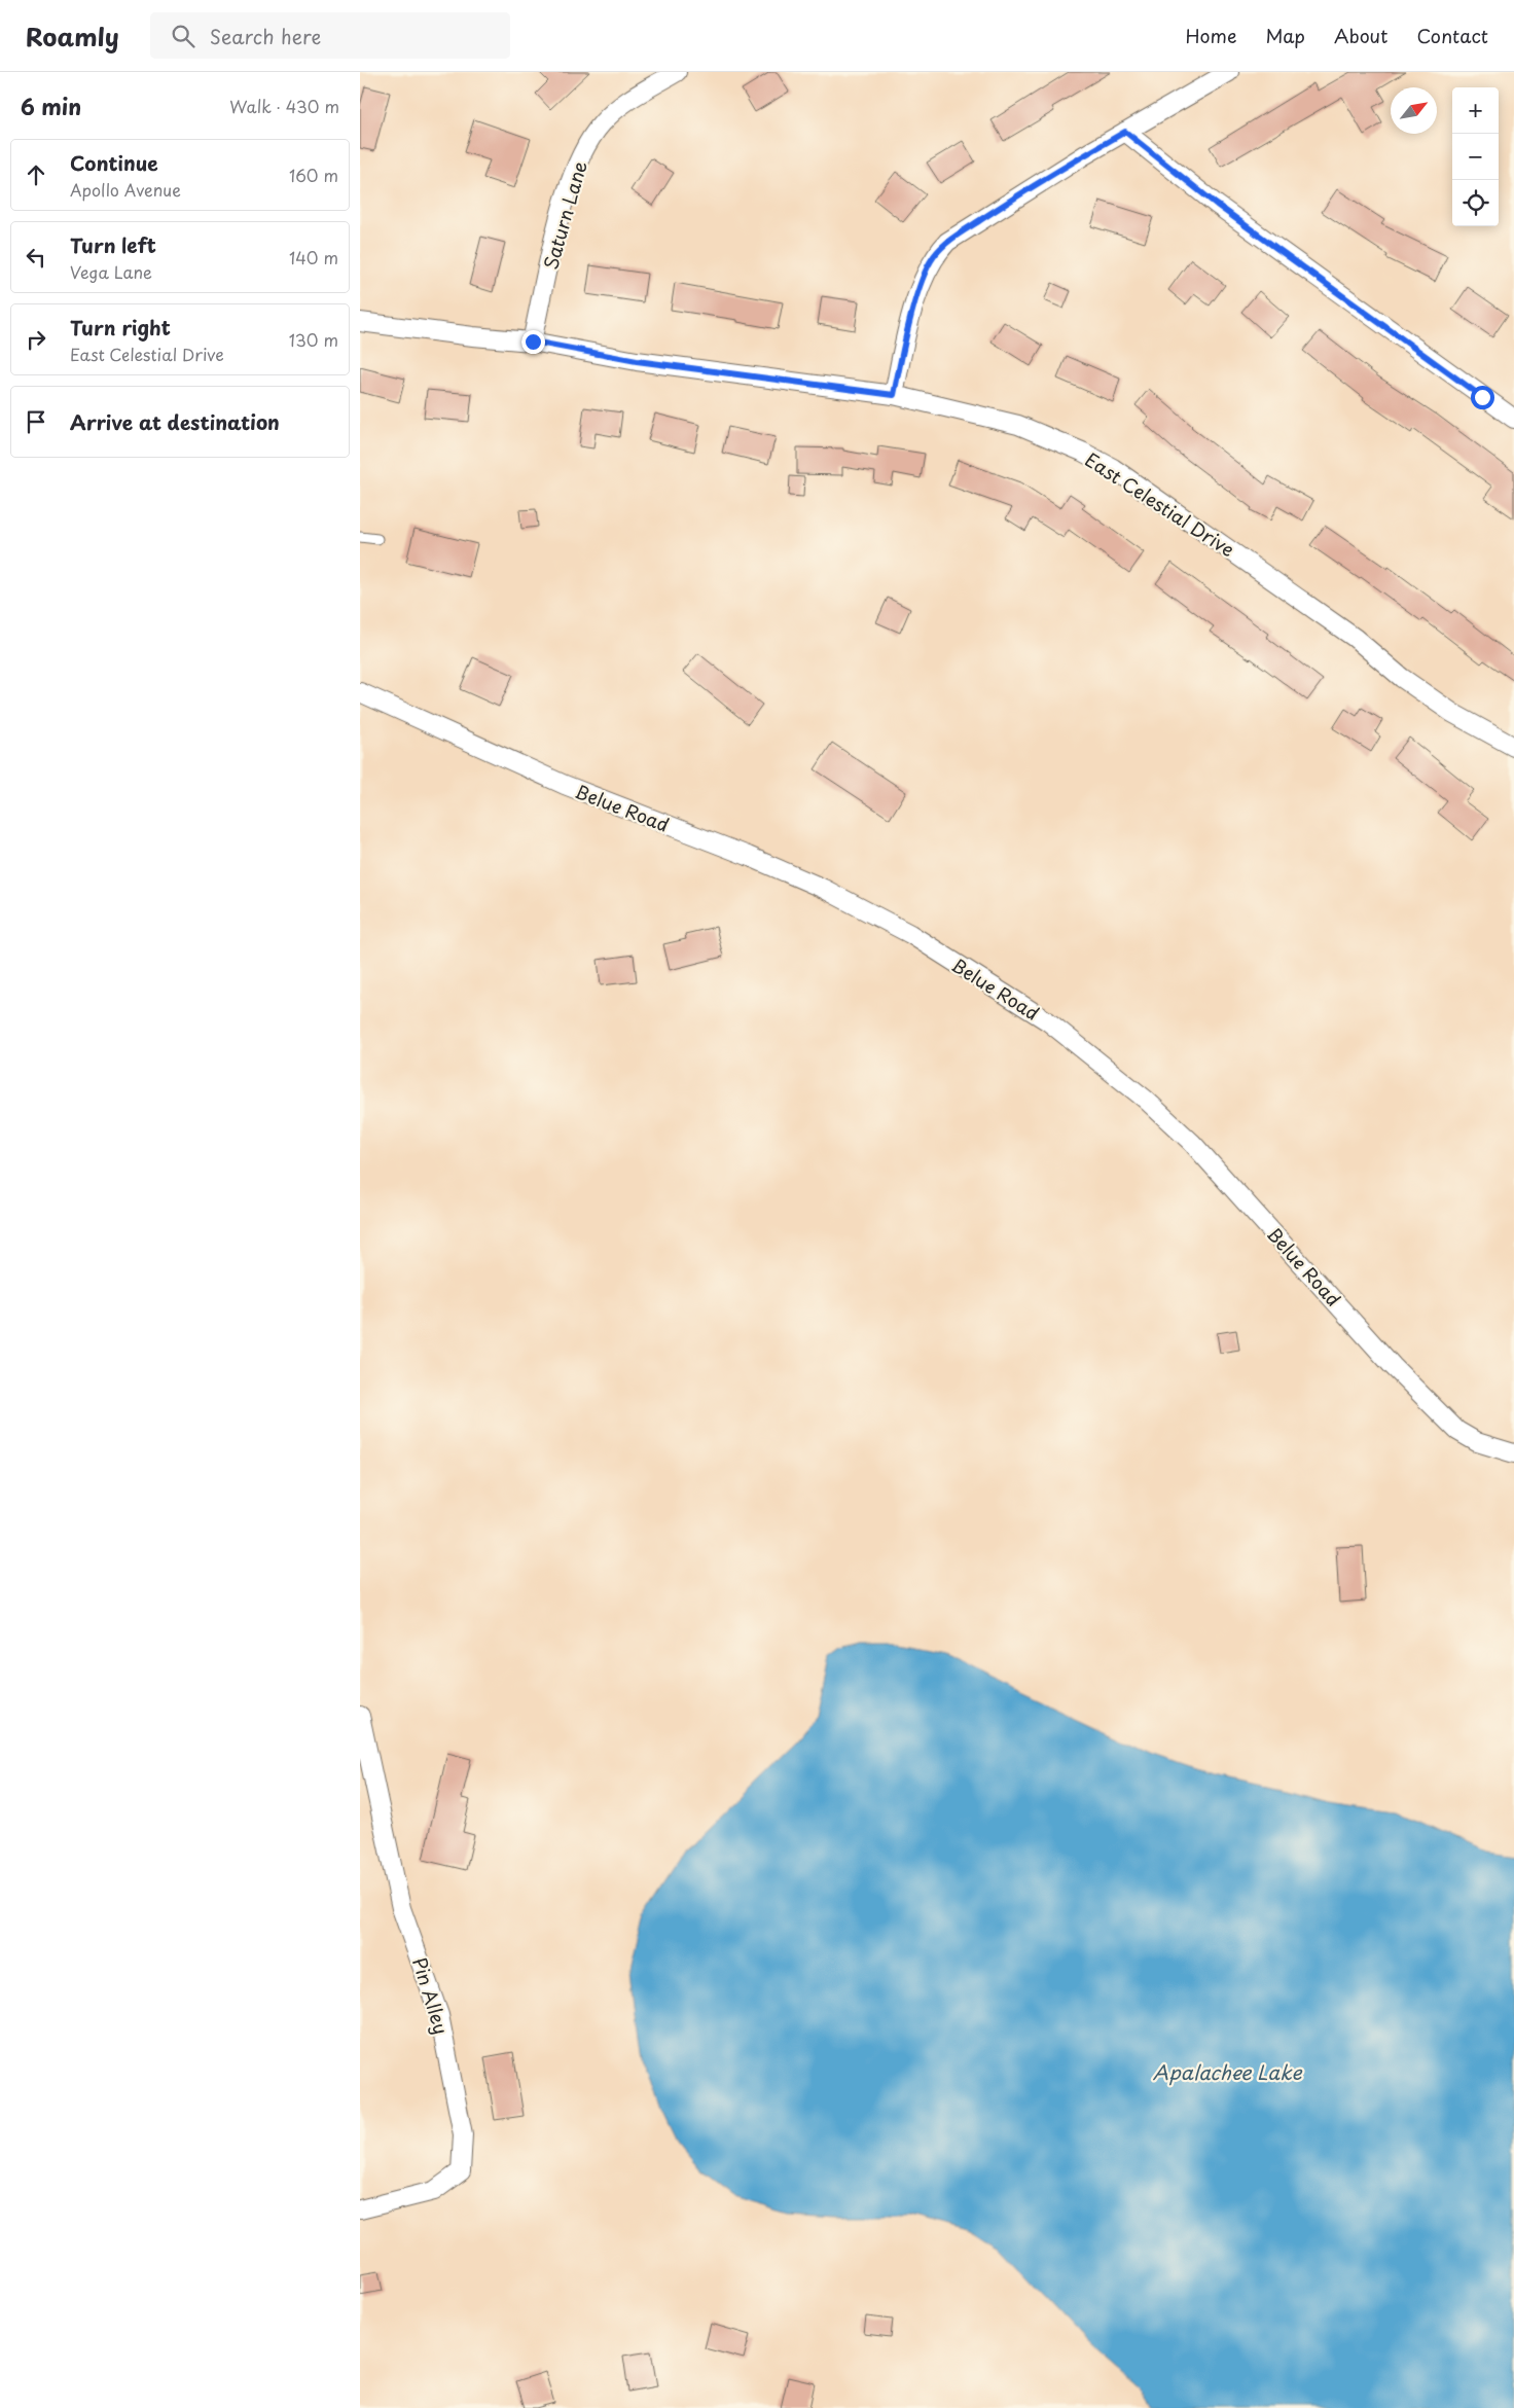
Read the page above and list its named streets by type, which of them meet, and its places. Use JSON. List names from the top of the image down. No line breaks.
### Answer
{"streets":{"street":["Saturn Lane","East Celestial Drive","Belue Road","Pin Alley"]},"crossings":[["Saturn Lane","East Celestial Drive"]],"water":["Apalachee Lake"],"north":"top right","page":{"header":"Roamly","search":"Search here","nav":["Home","Map","About","Contact"],"heading":["6 min","Walk · 430 m"],"map_buttons":["+","−"],"list":[["Continue","Apollo Avenue","160 m"],["Turn left","Vega Lane","140 m"],["Turn right","East Celestial Drive","130 m"],"Arrive at destination"]}}
